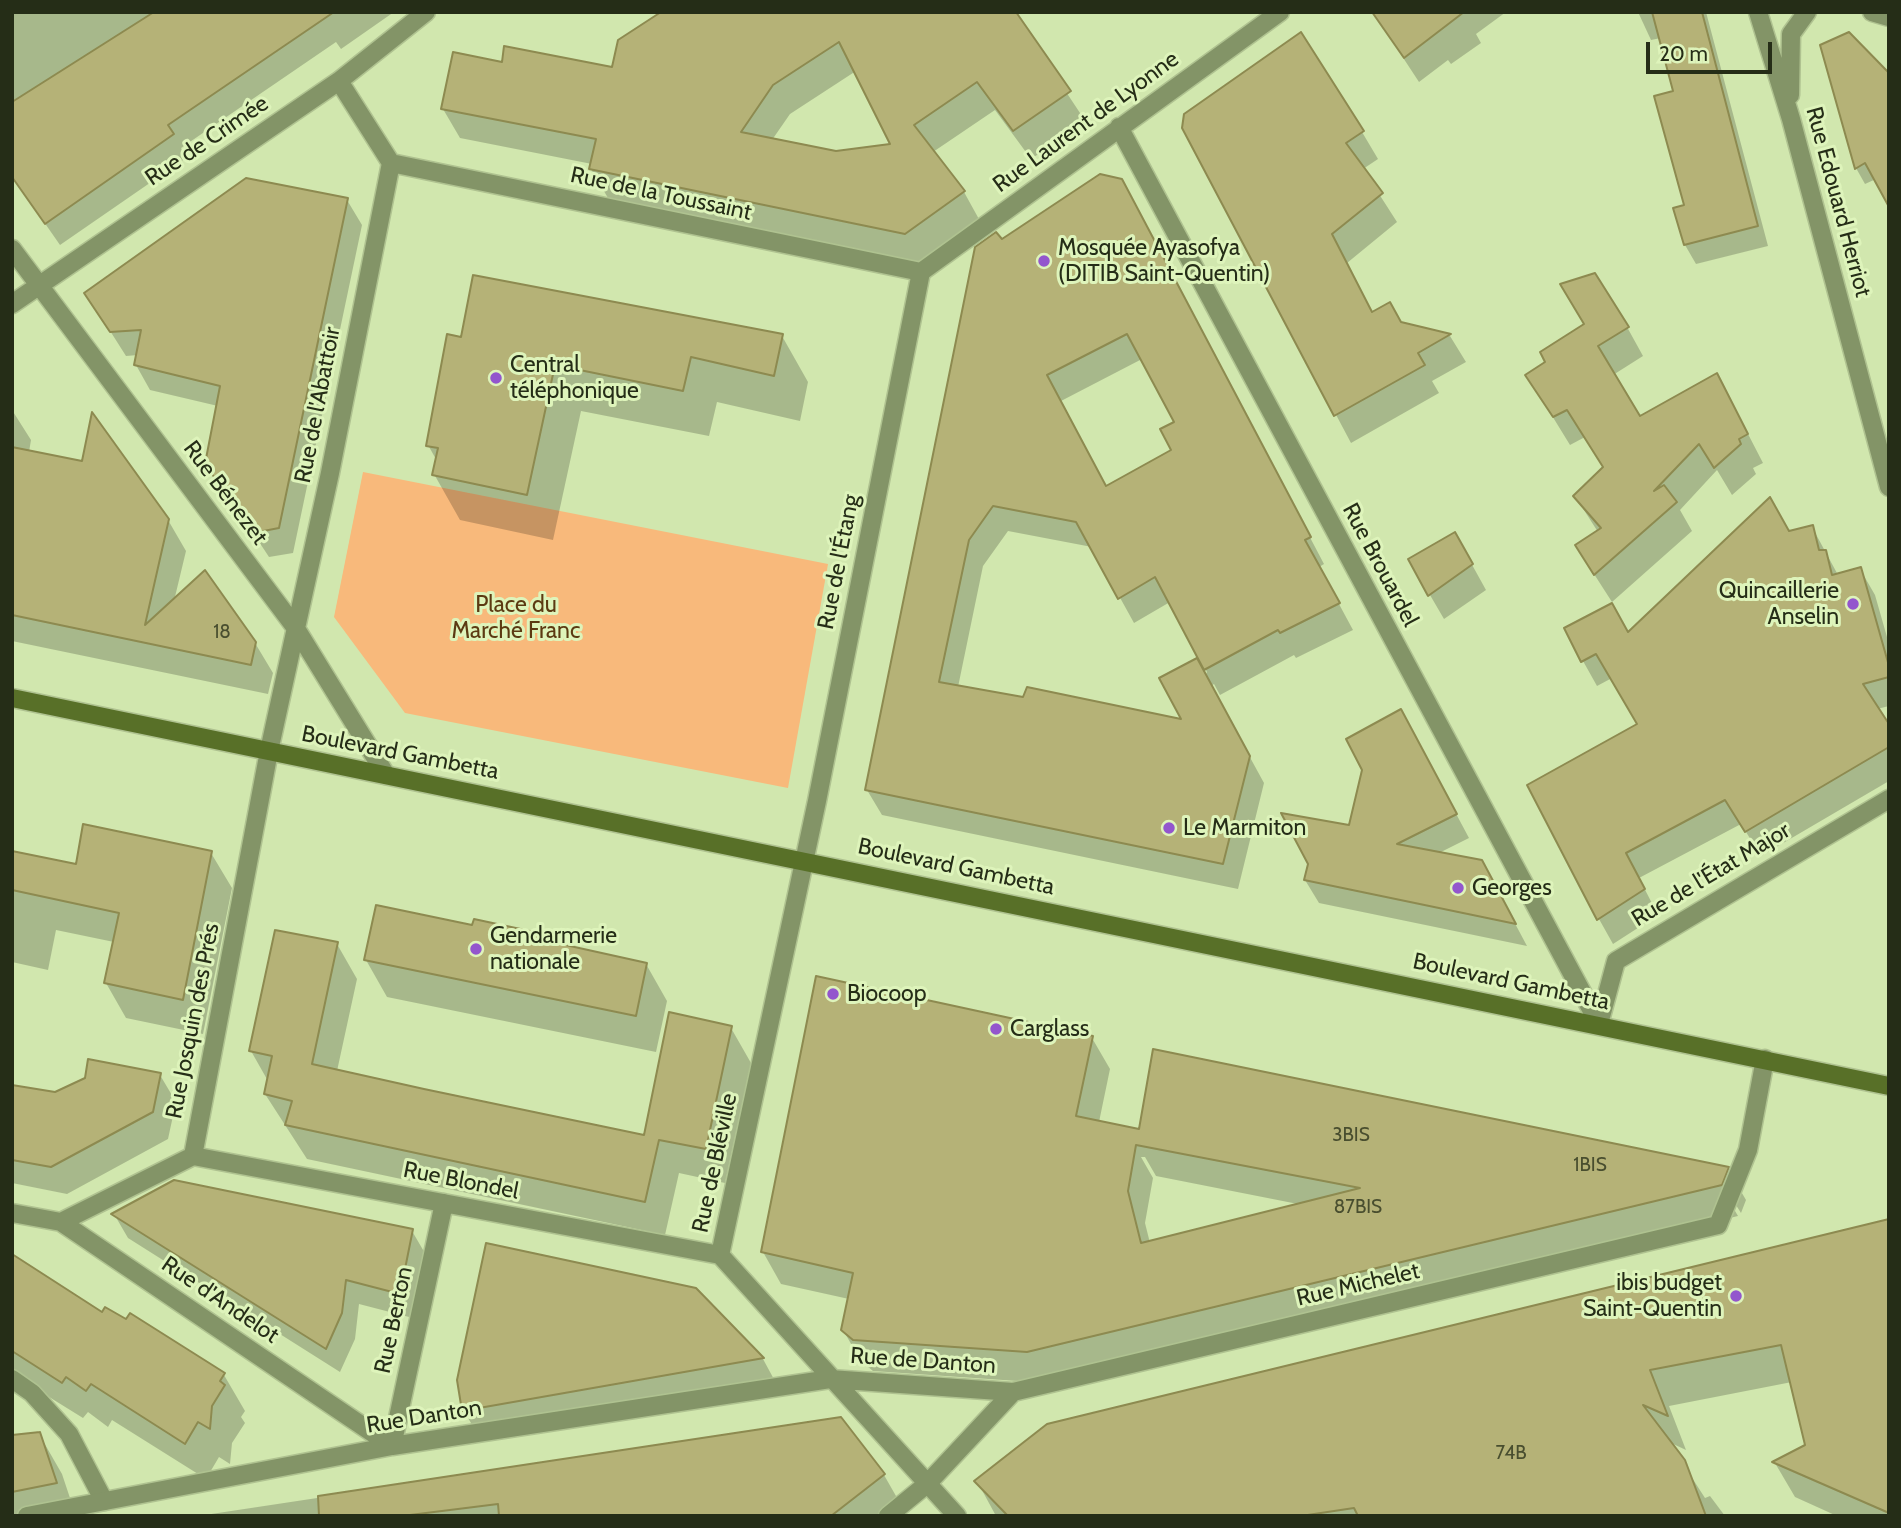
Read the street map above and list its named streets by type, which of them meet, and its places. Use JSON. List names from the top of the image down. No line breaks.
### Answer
{"streets":{"main road":["Boulevard Gambetta"],"street":["Rue Laurent de Lyonne","Rue de Crimée","Rue de la Toussaint","Rue Edouard Herriot","Rue de l'Abattoir","Rue Bénezet","Rue de l'Étang","Rue Brouardel","Rue de l'État Major","Rue Josquin des Prés","Rue de Bléville","Rue Blondel","Rue Michelet","Rue d'Andelot","Rue Berton","Rue de Danton","Rue Danton"]},"crossings":[["Rue Laurent de Lyonne","Rue de la Toussaint"],["Rue Laurent de Lyonne","Rue de l'Étang"],["Rue Laurent de Lyonne","Rue Brouardel"],["Rue de Crimée","Rue Bénezet"],["Rue de la Toussaint","Rue de l'Abattoir"],["Rue de la Toussaint","Rue de l'Étang"],["Rue de l'Abattoir","Rue Bénezet"],["Rue de l'Abattoir","Boulevard Gambetta"],["Rue de l'Abattoir","Rue Josquin des Prés"],["Rue Bénezet","Boulevard Gambetta"],["Rue de l'Étang","Boulevard Gambetta"],["Rue de l'Étang","Rue de Bléville"],["Rue Brouardel","Boulevard Gambetta"],["Rue Brouardel","Rue de l'État Major"],["Boulevard Gambetta","Rue de l'État Major"],["Boulevard Gambetta","Rue Josquin des Prés"],["Boulevard Gambetta","Rue de Bléville"],["Boulevard Gambetta","Rue Michelet"],["Rue Josquin des Prés","Rue Blondel"],["Rue de Bléville","Rue Blondel"],["Rue de Bléville","Rue de Danton"],["Rue de Bléville","Rue Danton"],["Rue Blondel","Rue Berton"],["Rue Michelet","Rue de Danton"],["Rue d'Andelot","Rue Berton"],["Rue d'Andelot","Rue Danton"],["Rue Berton","Rue Danton"],["Rue de Danton","Rue Danton"]],"parks":["Place du Marché Franc"],"places":["Mosquée Ayasofya (DITIB Saint-Quentin)","Central téléphonique","Quincaillerie Anselin","Le Marmiton","Georges","Gendarmerie nationale","Biocoop","Carglass","ibis budget Saint-Quentin"],"house_numbers":["18","3BIS","1BIS","87BIS","74B"],"scale_bar":"20 m"}
